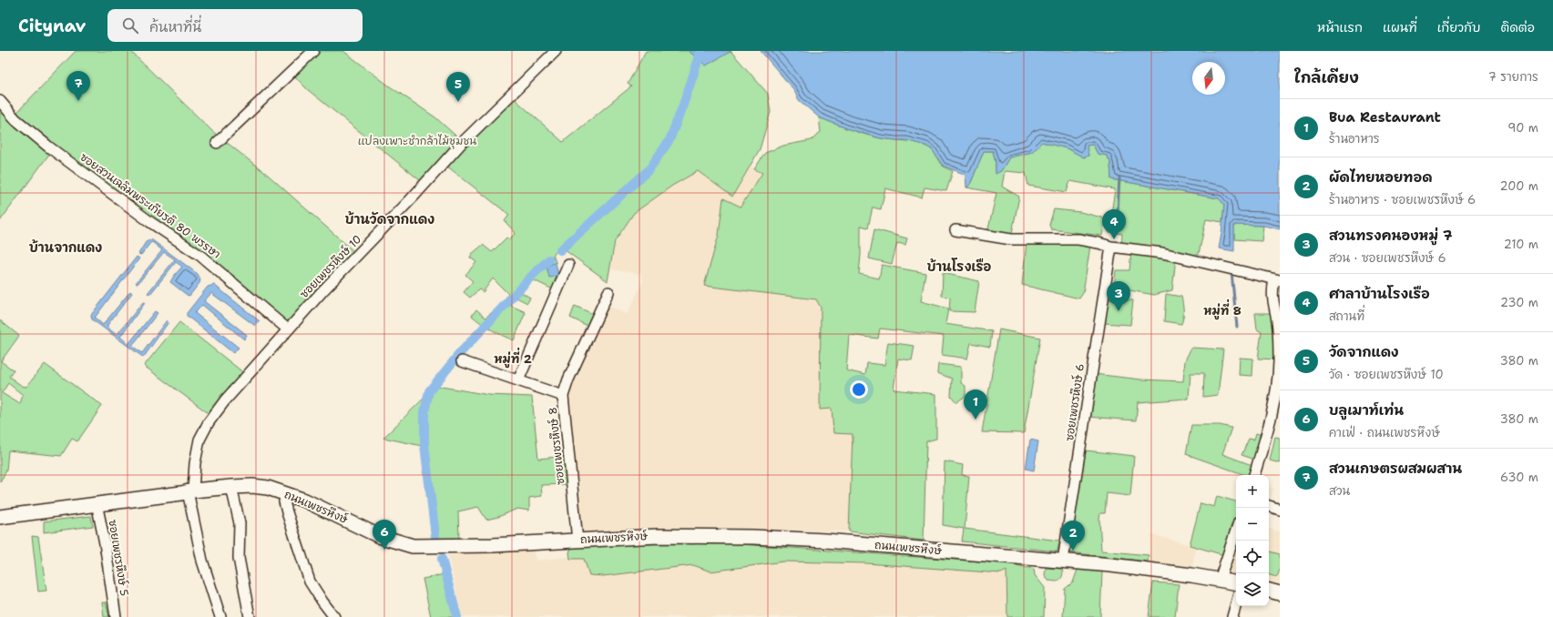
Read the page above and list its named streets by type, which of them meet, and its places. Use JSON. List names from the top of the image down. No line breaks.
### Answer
{"streets":{"main road":["ถนนเพชรหึงษ์"],"street":["ซอยสวนเฉลิมพระเกียรติ 80 พรรษา","ซอยเพชรหึงษ์ 10","ซอยเพชรหึงษ์ 6","ซอยเพชรหึงษ์ 8","ซอยเพชรหึงษ์ 5"]},"crossings":[["ซอยสวนเฉลิมพระเกียรติ 80 พรรษา","ซอยเพชรหึงษ์ 10"],["ซอยเพชรหึงษ์ 10","ถนนเพชรหึงษ์"],["ซอยเพชรหึงษ์ 6","ถนนเพชรหึงษ์"],["ซอยเพชรหึงษ์ 8","ถนนเพชรหึงษ์"],["ถนนเพชรหึงษ์","ซอยเพชรหึงษ์ 5"]],"districts":["บ้านวัดจากแดง","บ้านจากแดง","บ้านโรงเรือ","หมู่ที่ 8","หมู่ที่ 2"],"parks":["แปลงเพาะชำกล้าไม้ชุมชน"],"north":"bottom","page":{"header":"Citynav","search":"ค้นหาที่นี่","nav":["หน้าแรก","แผนที่","เกี่ยวกับ","ติดต่อ"],"heading":["ใกล้เคียง","7 รายการ"],"pins":["7","5","4","3","1","6","2"],"list":[{"mark":"1","name":"Bua Restaurant","note":"ร้านอาหาร","value":"90 m"},{"mark":"2","name":"ผัดไทยหอยทอด","note":"ร้านอาหาร · ซอยเพชรหึงษ์ 6","value":"200 m"},{"mark":"3","name":"สวนทรงคนองหมู่ 7","note":"สวน · ซอยเพชรหึงษ์ 6","value":"210 m"},{"mark":"4","name":"ศาลาบ้านโรงเรือ","note":"สถานที่","value":"230 m"},{"mark":"5","name":"วัดจากแดง","note":"วัด · ซอยเพชรหึงษ์ 10","value":"380 m"},{"mark":"6","name":"บลูเมาท์เท่น","note":"คาเฟ่ · ถนนเพชรหึงษ์","value":"380 m"},{"mark":"7","name":"สวนเกษตรผสมผสาน","note":"สวน","value":"630 m"}],"map_buttons":["+","−"]}}
